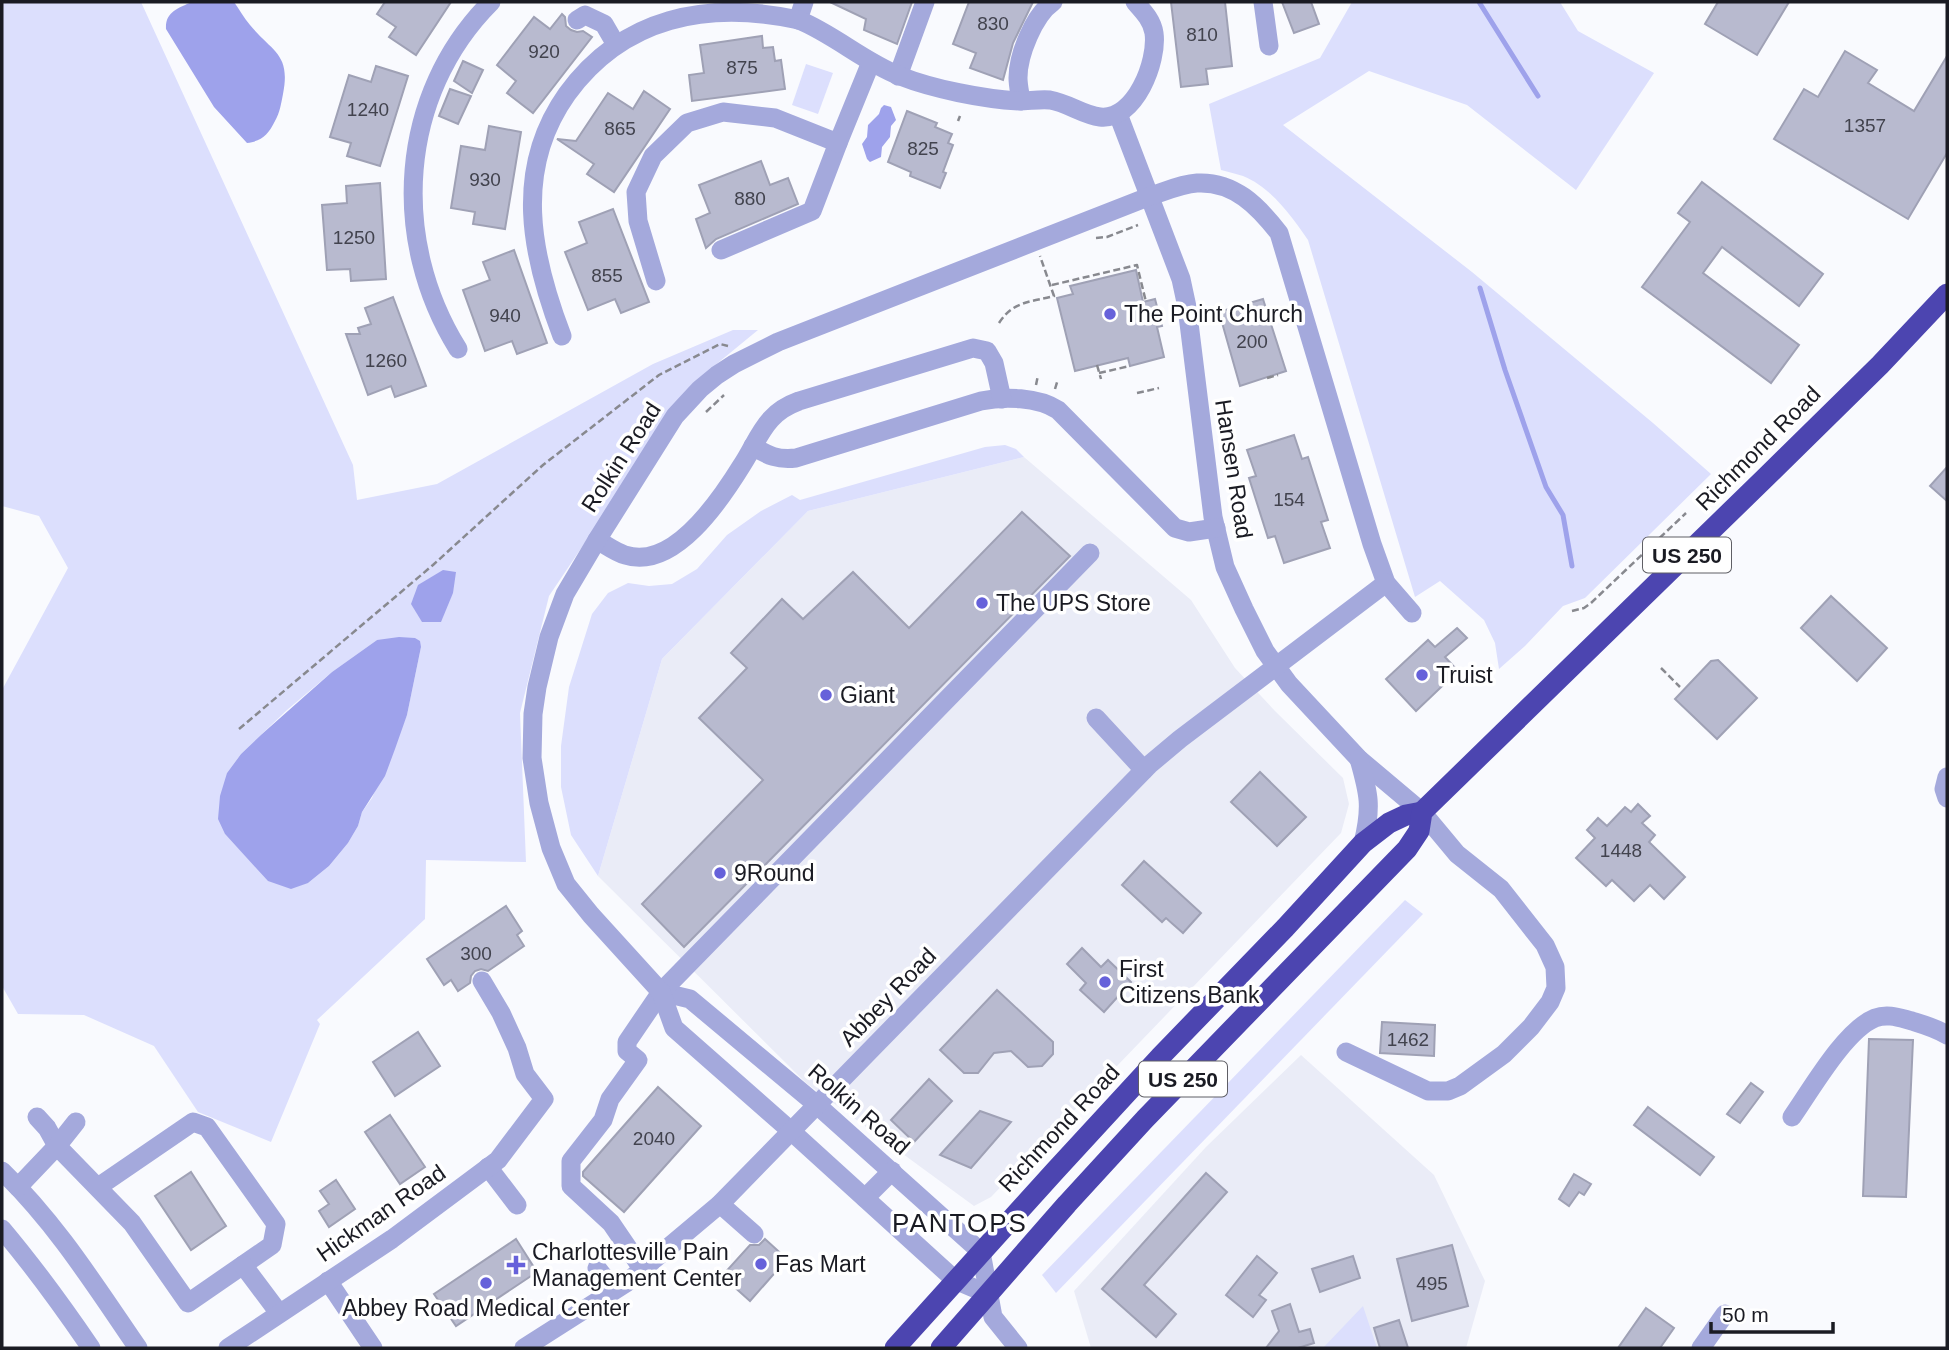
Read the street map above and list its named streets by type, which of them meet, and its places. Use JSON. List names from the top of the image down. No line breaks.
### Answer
{"streets":{"highway":["Richmond Road","US 250"],"street":["Rolkin Road","Hansen Road","Abbey Road","Hickman Road"]},"crossings":[["Richmond Road","Rolkin Road"],["Richmond Road","Hansen Road"],["Rolkin Road","Hansen Road"],["Rolkin Road","Abbey Road"],["Hansen Road","Abbey Road"]],"districts":["PANTOPS"],"places":{"other":["The Point Church","The UPS Store","Truist","Giant","9Round","First Citizens Bank","Fas Mart","Abbey Road Medical Center"],"health":["Charlottesville Pain Management Center"]},"house_numbers":["830","810","920","875","1240","1357","865","825","930","880","1250","855","940","200","1260","154","1448","300","1462","2040","495"],"scale_bar":"50 m"}
